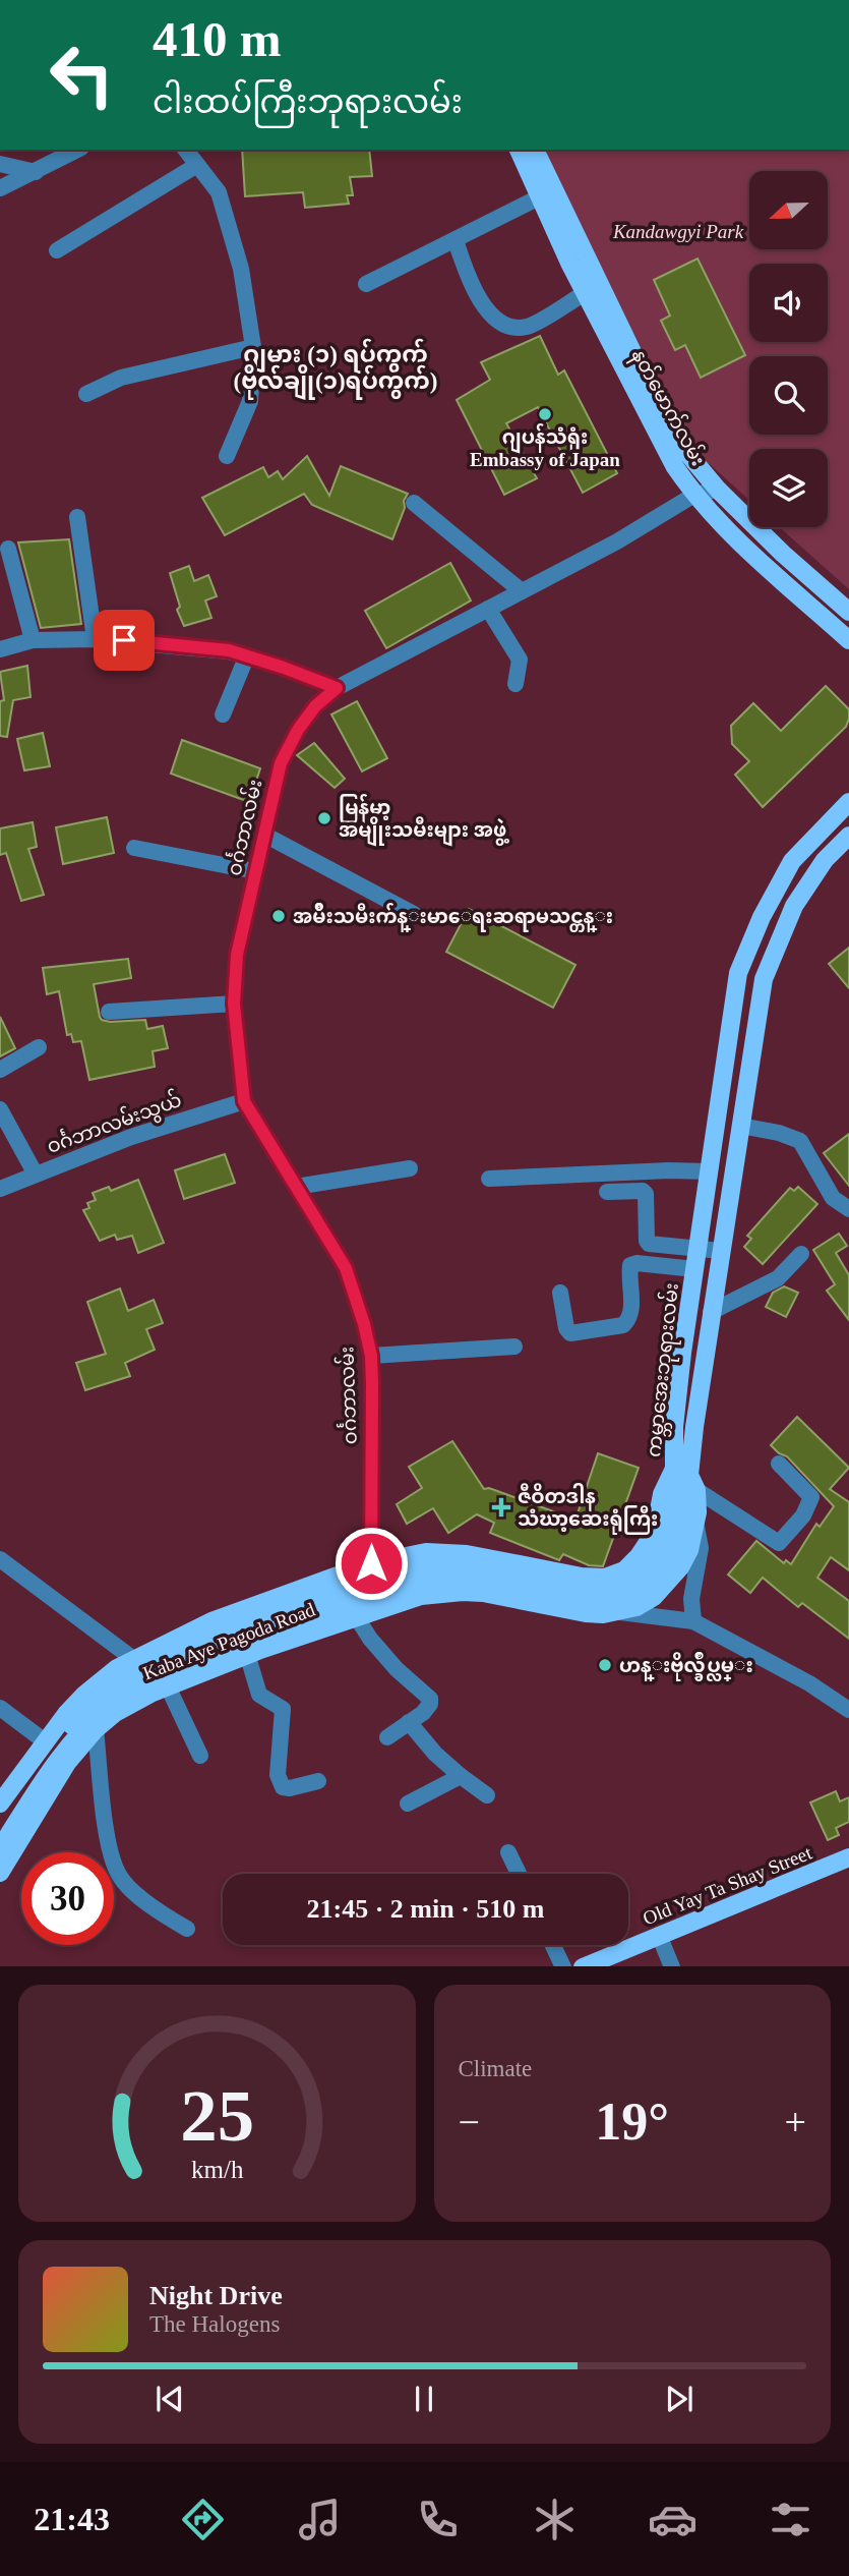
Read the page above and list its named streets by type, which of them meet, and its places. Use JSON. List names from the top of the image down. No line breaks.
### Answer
{"streets":{"main road":["နတ်မောက်လမ်း","ကမ္ဘာအေးဘုရားလမ်း","Kaba Aye Pagoda Road","Old Yay Ta Shay Street"],"street":["ဝင်္ဂဘာလမ်း","ဝင်္ဂဘာလမ်းသွယ်"]},"crossings":[["နတ်မောက်လမ်း","ဝင်္ဂဘာလမ်း"],["ဝင်္ဂဘာလမ်း","ဝင်္ဂဘာလမ်းသွယ်"],["ဝင်္ဂဘာလမ်း","Kaba Aye Pagoda Road"],["ကမ္ဘာအေးဘုရားလမ်း","Kaba Aye Pagoda Road"]],"districts":["ဂျမား (၁) ရပ်ကွက် (ဗိုလ်ချို(၁)ရပ်ကွက်)"],"parks":["Kandawgyi Park"],"places":{"other":["ဂျပန်သံရုံး Embassy of Japan","မြန်မာ့ အမျိုးသမီးများ အဖွဲ့","အမ်ိဳးသမီးက်န္းမာေရးဆရာမသင္တန္း","ဟန္းဗိုလ္ခ်ဳပ္လမ္း"],"health":["ဇီဝိတဒါန သံဃာ့ဆေးရုံကြီး"]},"north":"left","page":{"turn":["410 m","ငါးထပ်ကြီးဘုရားလမ်း"],"limit":"30","trip":"21:45 · 2 min · 510 m","tile":"Climate","heat":["−","19°","+"],"song":["Night Drive","The Halogens"],"tabs":"21:43","gauge":["25","km/h"]}}
